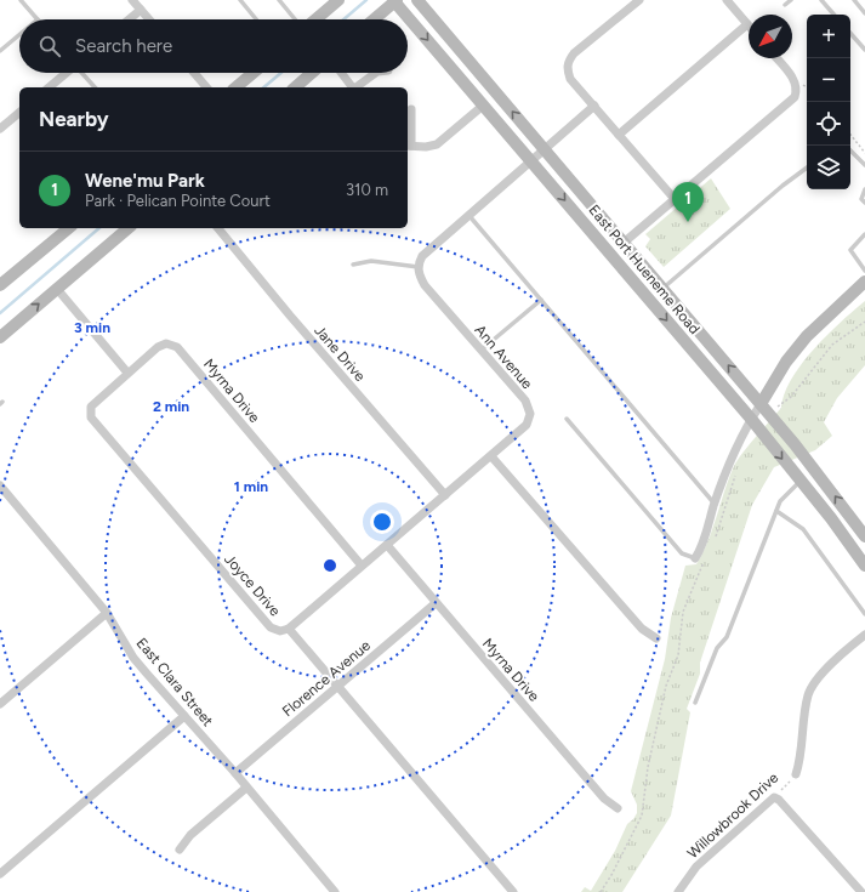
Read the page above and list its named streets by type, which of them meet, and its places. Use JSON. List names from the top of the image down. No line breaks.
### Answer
{"streets":{"main road":["East Port Hueneme Road"],"street":["Jane Drive","Ann Avenue","Myrna Drive","Joyce Drive","Florence Avenue","East Clara Street","Willowbrook Drive"]},"crossings":[["Jane Drive","Ann Avenue"],["Ann Avenue","Myrna Drive"],["Ann Avenue","Joyce Drive"],["Myrna Drive","Joyce Drive"],["Myrna Drive","Florence Avenue"],["Joyce Drive","Florence Avenue"],["Florence Avenue","East Clara Street"]],"north":"bottom left","page":{"map_buttons":["+","−"],"search":"Search here","heading":"Nearby","list":[{"mark":"1","name":"Wene'mu Park","note":"Park · Pelican Pointe Court","value":"310 m"}],"pins":"1"},"rings":["3 min","2 min","1 min"]}
